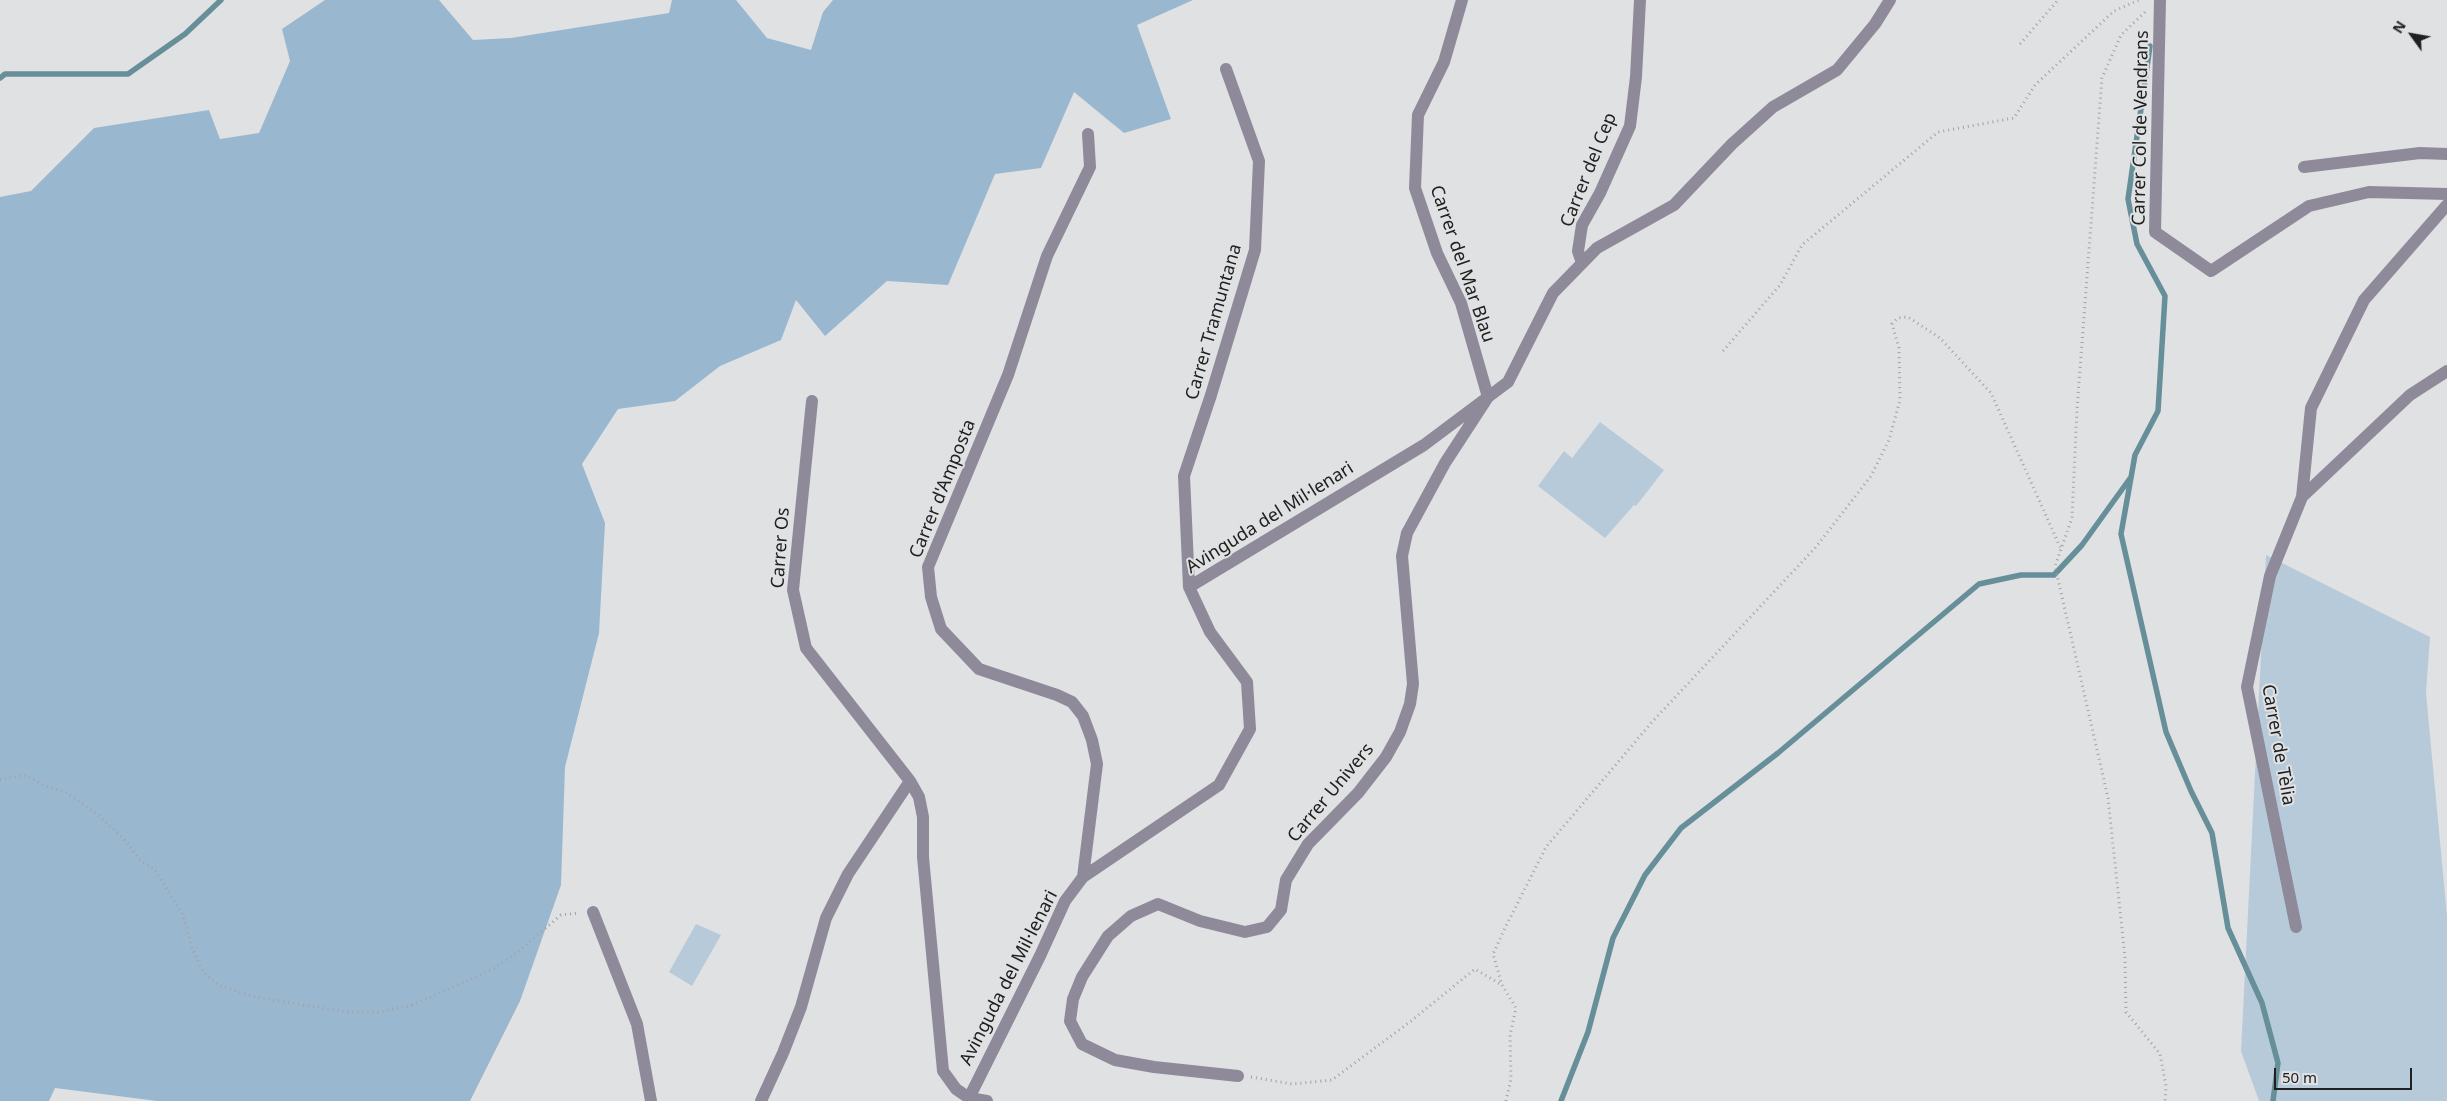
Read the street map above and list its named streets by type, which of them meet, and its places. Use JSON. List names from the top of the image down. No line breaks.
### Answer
{"streets":{"street":["Carrer Col de Vendrans","Carrer del Cep","Carrer del Mar Blau","Carrer Tramuntana","Carrer d'Amposta","Avinguda del Mil·lenari","Carrer Os","Carrer de Tèlia","Carrer Univers"]},"crossings":[["Carrer del Cep","Avinguda del Mil·lenari"],["Carrer del Mar Blau","Avinguda del Mil·lenari"],["Carrer del Mar Blau","Carrer Univers"],["Carrer Tramuntana","Avinguda del Mil·lenari"],["Carrer d'Amposta","Avinguda del Mil·lenari"],["Avinguda del Mil·lenari","Carrer Os"],["Avinguda del Mil·lenari","Carrer Univers"]],"scale_bar":"50 m","north":"top left"}
